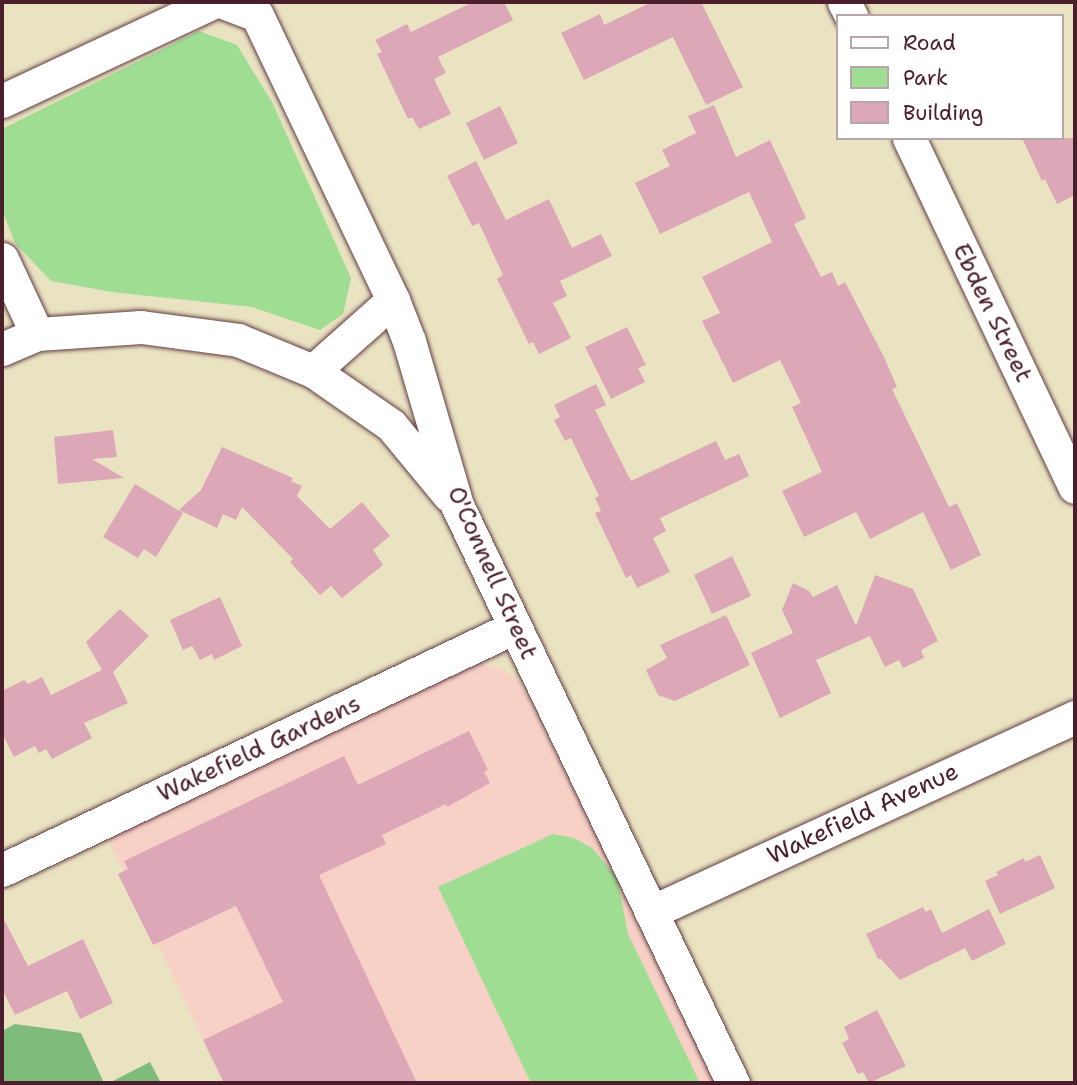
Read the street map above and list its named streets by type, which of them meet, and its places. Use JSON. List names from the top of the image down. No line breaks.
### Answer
{"streets":{"street":["Ebden Street","O'Connell Street","Wakefield Gardens","Wakefield Avenue"]},"crossings":[["O'Connell Street","Wakefield Gardens"],["O'Connell Street","Wakefield Avenue"]],"legend":["Road","Park","Building"]}
